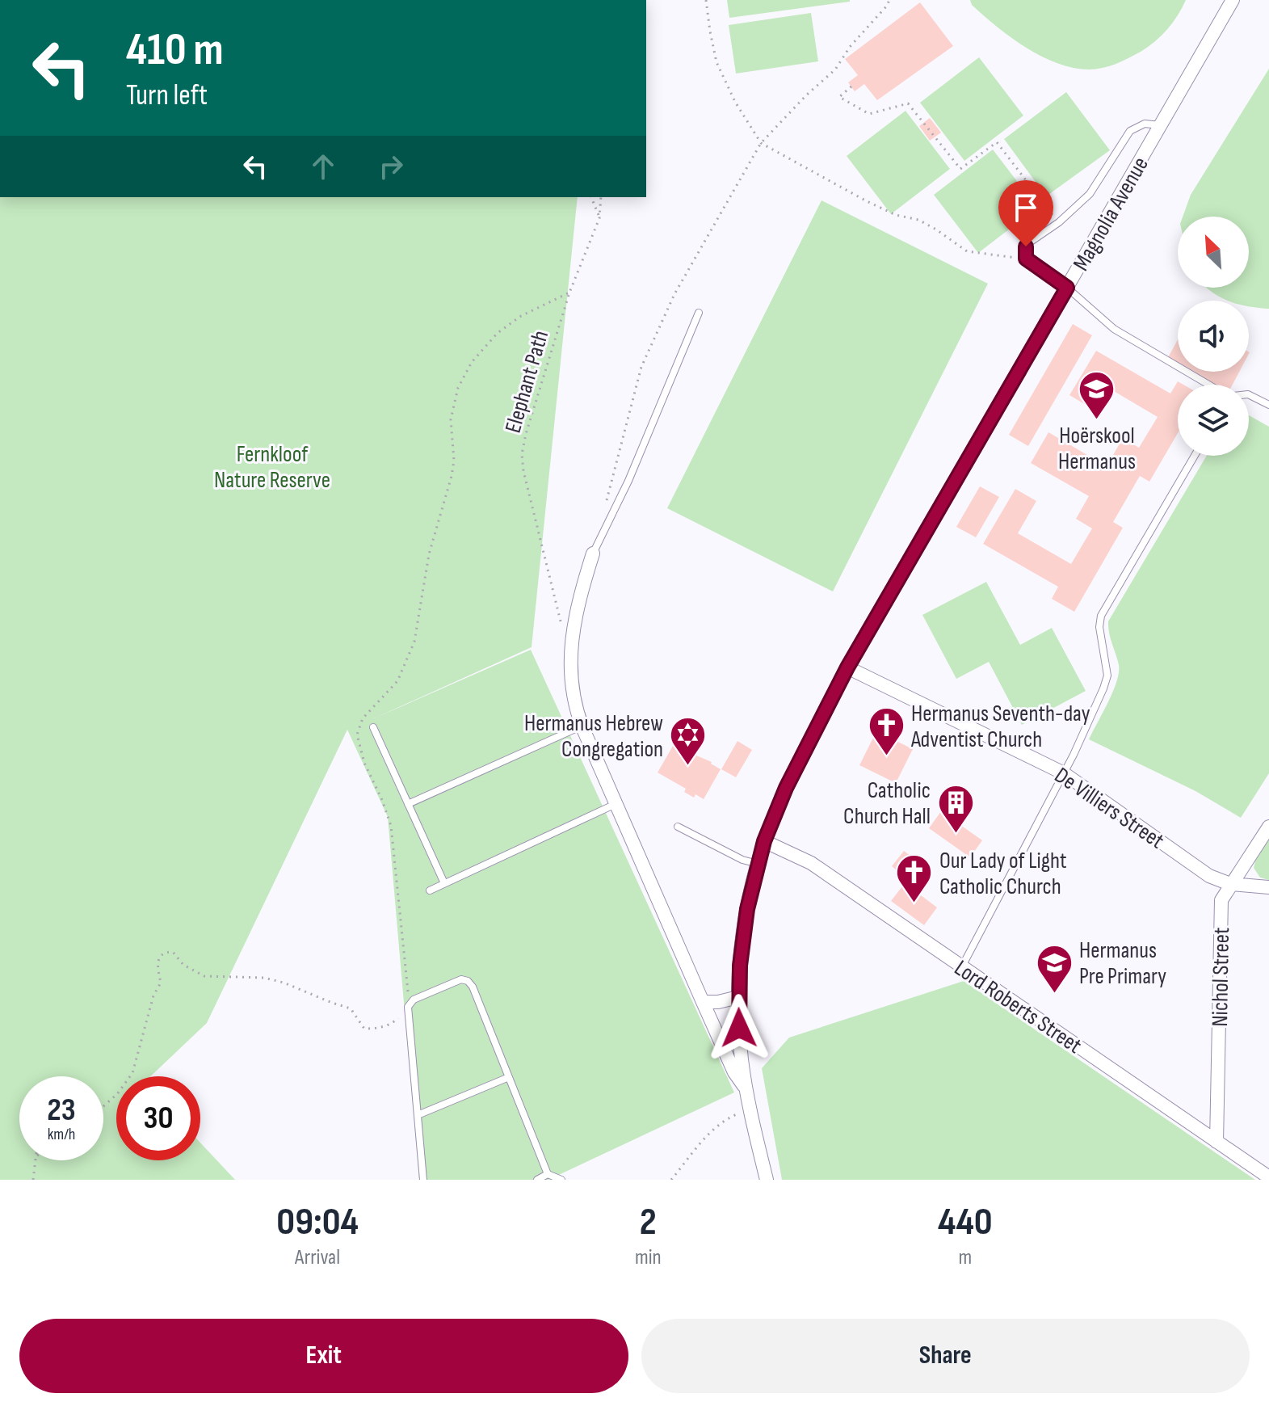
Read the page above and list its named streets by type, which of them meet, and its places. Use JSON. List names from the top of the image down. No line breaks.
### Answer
{"streets":{"street":["Magnolia Avenue","De Villiers Street","Nichol Street","Lord Roberts Street"],"path":["Elephant Path"]},"crossings":[["Magnolia Avenue","De Villiers Street"],["Magnolia Avenue","Lord Roberts Street"],["De Villiers Street","Nichol Street"],["Nichol Street","Lord Roberts Street"]],"parks":["Fernkloof Nature Reserve"],"places":{"school or university":["Hoërskool Hermanus","Hermanus Pre Primary"],"church":["Hermanus Seventh-day Adventist Church","Our Lady of Light Catholic Church"],"synagogue":["Hermanus Hebrew Congregation"],"building":["Catholic Church Hall"]},"north":"top left","page":{"turn":["410 m","Turn left"],"speed":"23 km/h","limit":"30","eta":["09:04","Arrival","2","min","440","m"],"buttons":["Exit","Share"]}}
